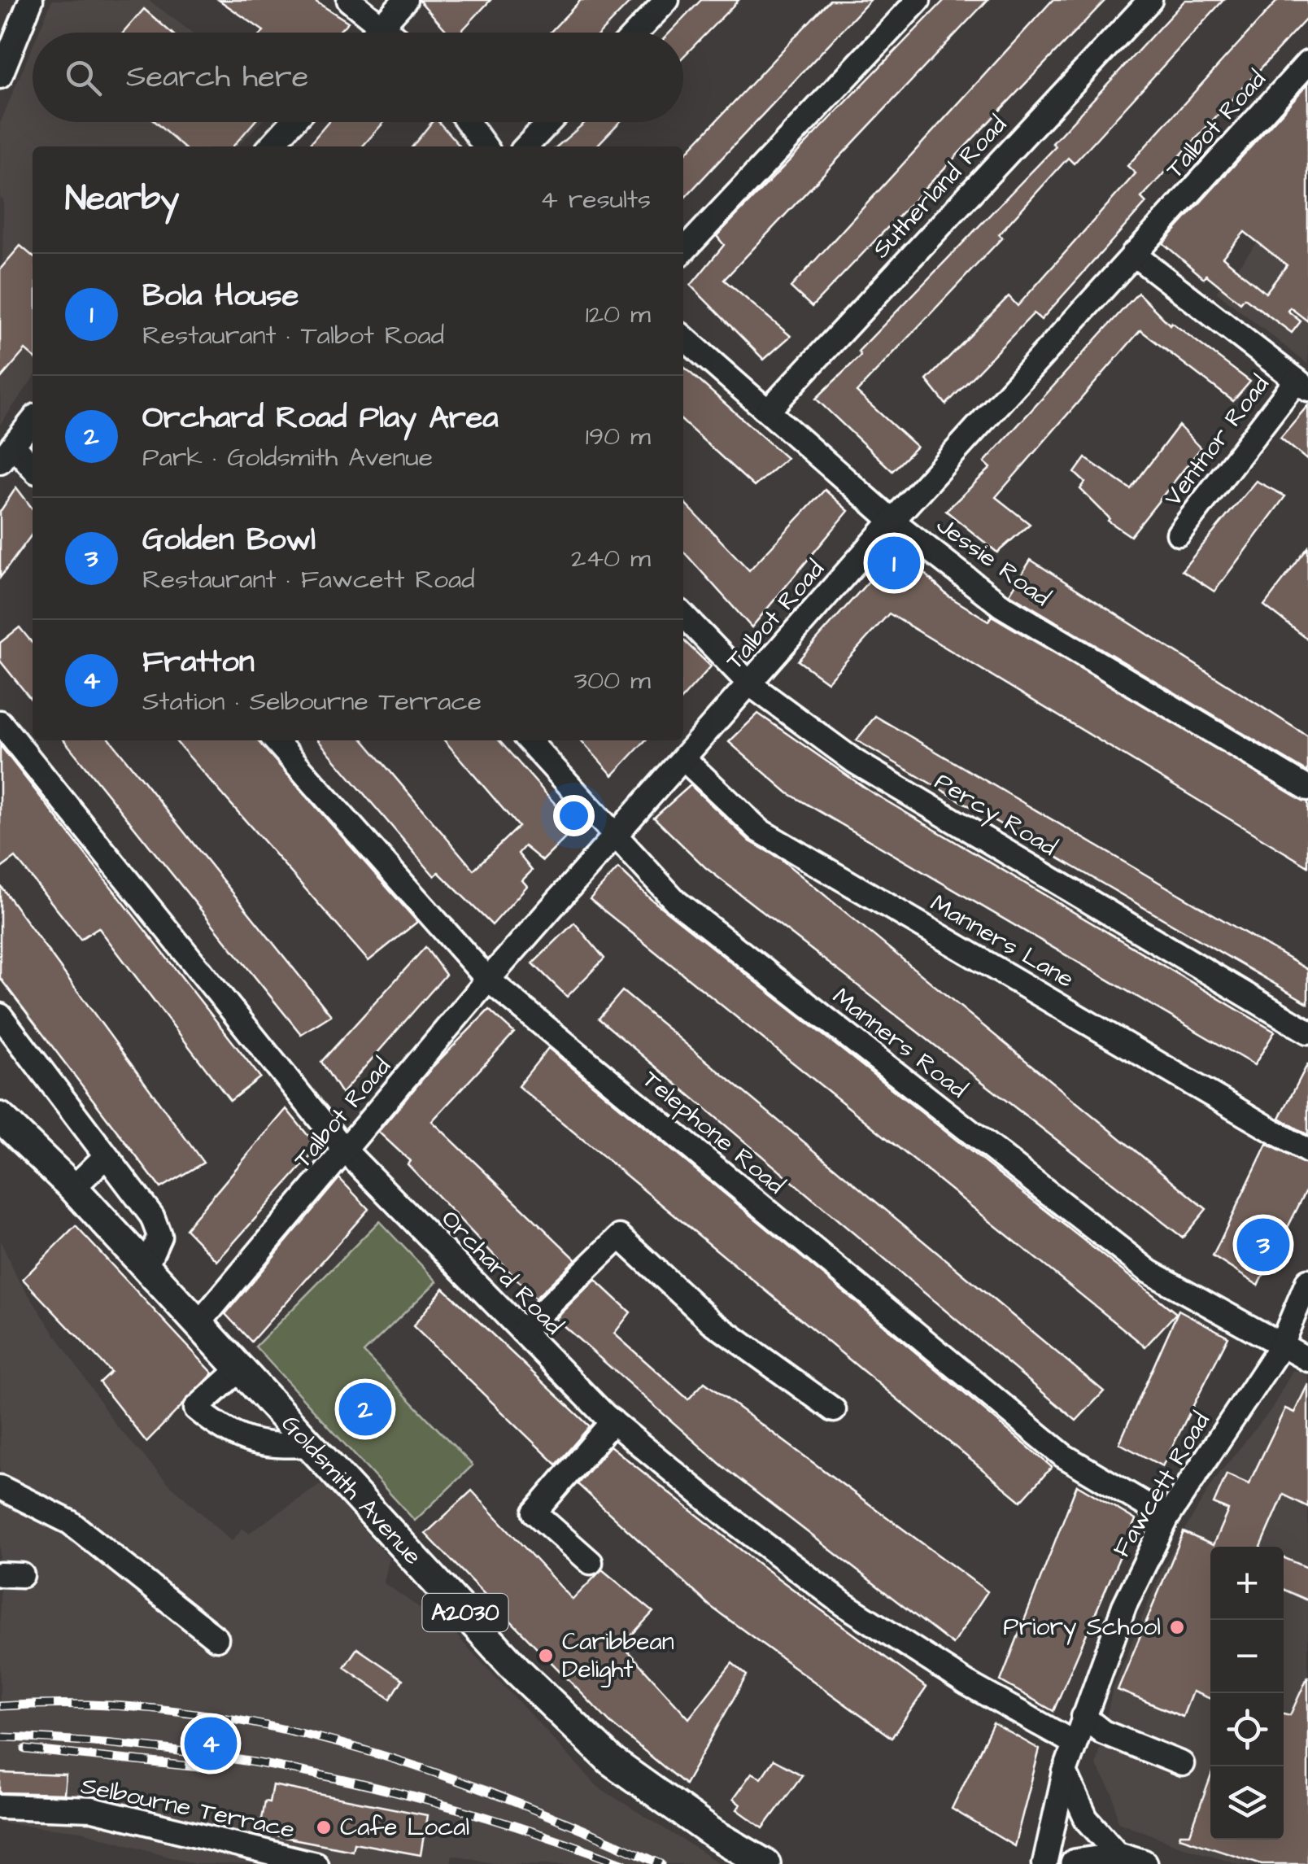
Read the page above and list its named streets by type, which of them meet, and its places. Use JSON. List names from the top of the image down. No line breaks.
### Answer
{"streets":{"main road":["Goldsmith Avenue","A2030"],"street":["Talbot Road","Sutherland Road","Ventnor Road","Jessie Road","Percy Road","Manners Lane","Manners Road","Telephone Road","Orchard Road","Fawcett Road","Selbourne Terrace"]},"crossings":[["Talbot Road","Jessie Road"],["Talbot Road","Percy Road"],["Talbot Road","Manners Lane"],["Talbot Road","Manners Road"],["Talbot Road","Telephone Road"],["Talbot Road","Orchard Road"],["Talbot Road","Goldsmith Avenue"],["Sutherland Road","Jessie Road"],["Manners Road","Fawcett Road"],["Telephone Road","Fawcett Road"],["Orchard Road","Fawcett Road"]],"places":["Priory School","Caribbean Delight","Cafe Local"],"page":{"search":"Search here","heading":["Nearby","4 results"],"list":[{"mark":"1","name":"Bola House","note":"Restaurant · Talbot Road","value":"120 m"},{"mark":"2","name":"Orchard Road Play Area","note":"Park · Goldsmith Avenue","value":"190 m"},{"mark":"3","name":"Golden Bowl","note":"Restaurant · Fawcett Road","value":"240 m"},{"mark":"4","name":"Fratton","note":"Station · Selbourne Terrace","value":"300 m"}],"pins":["1","3","2","4"],"map_buttons":["+","−"]}}
